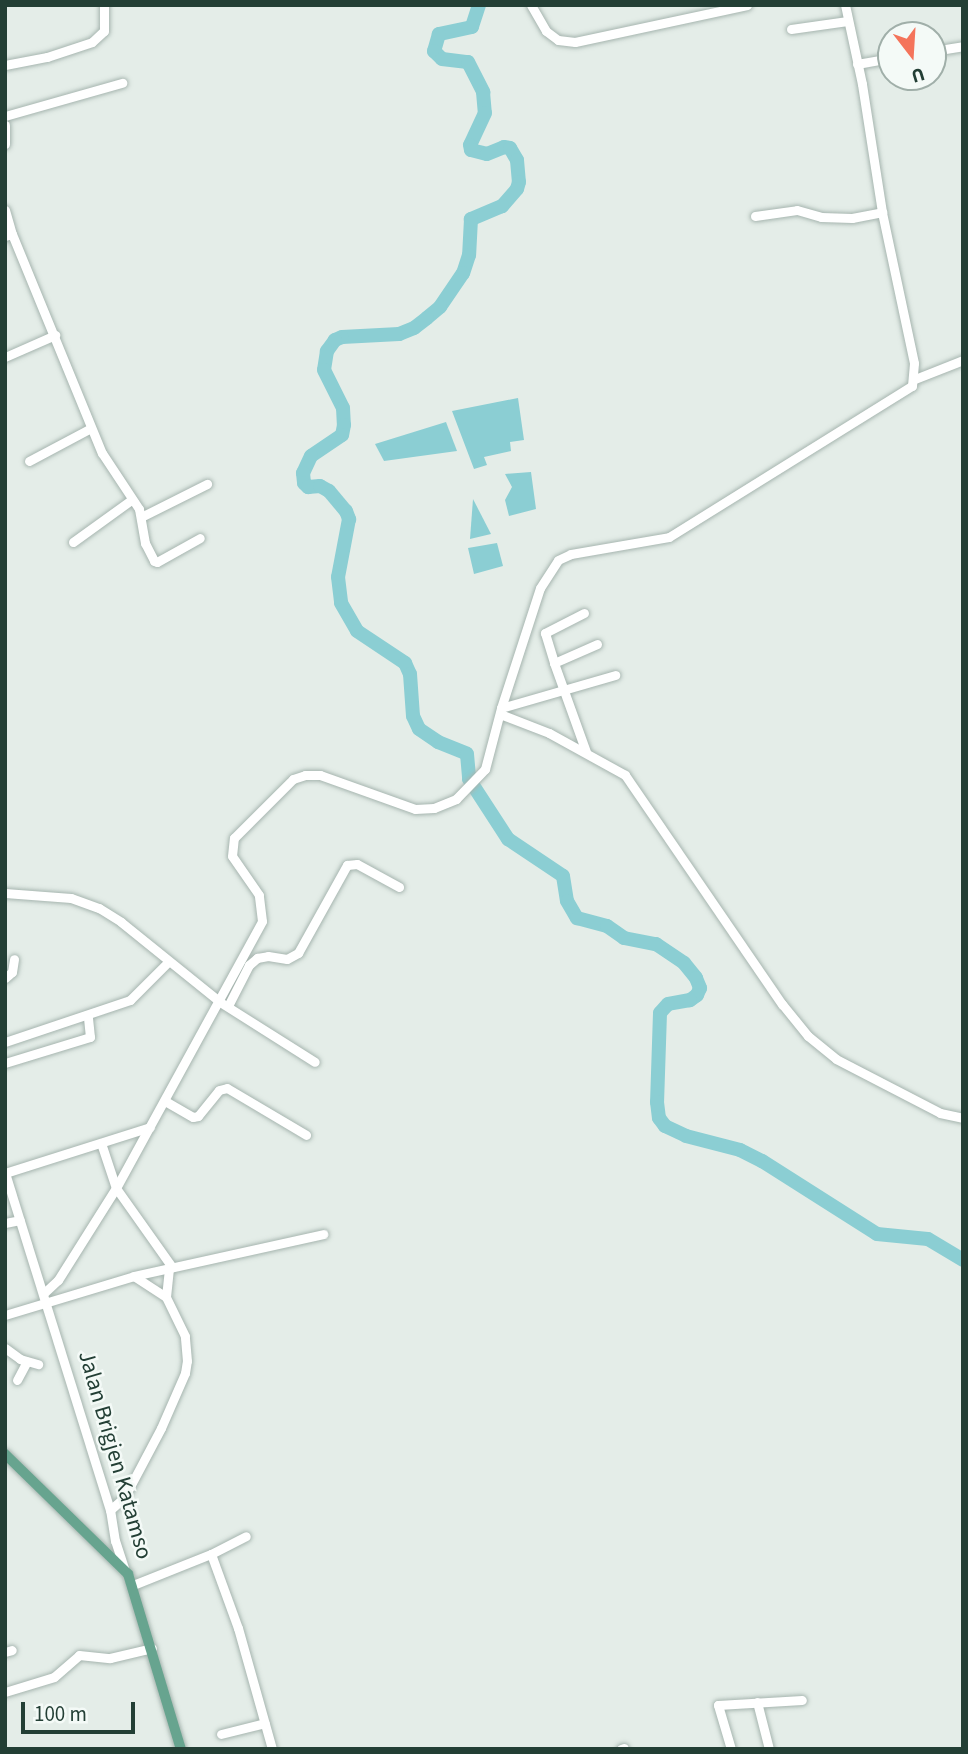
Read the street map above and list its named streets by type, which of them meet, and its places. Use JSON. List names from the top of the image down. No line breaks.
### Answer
{"streets":{"main road":["Jalan Brigjen Katamso"]},"scale_bar":"100 m","north":"bottom"}
